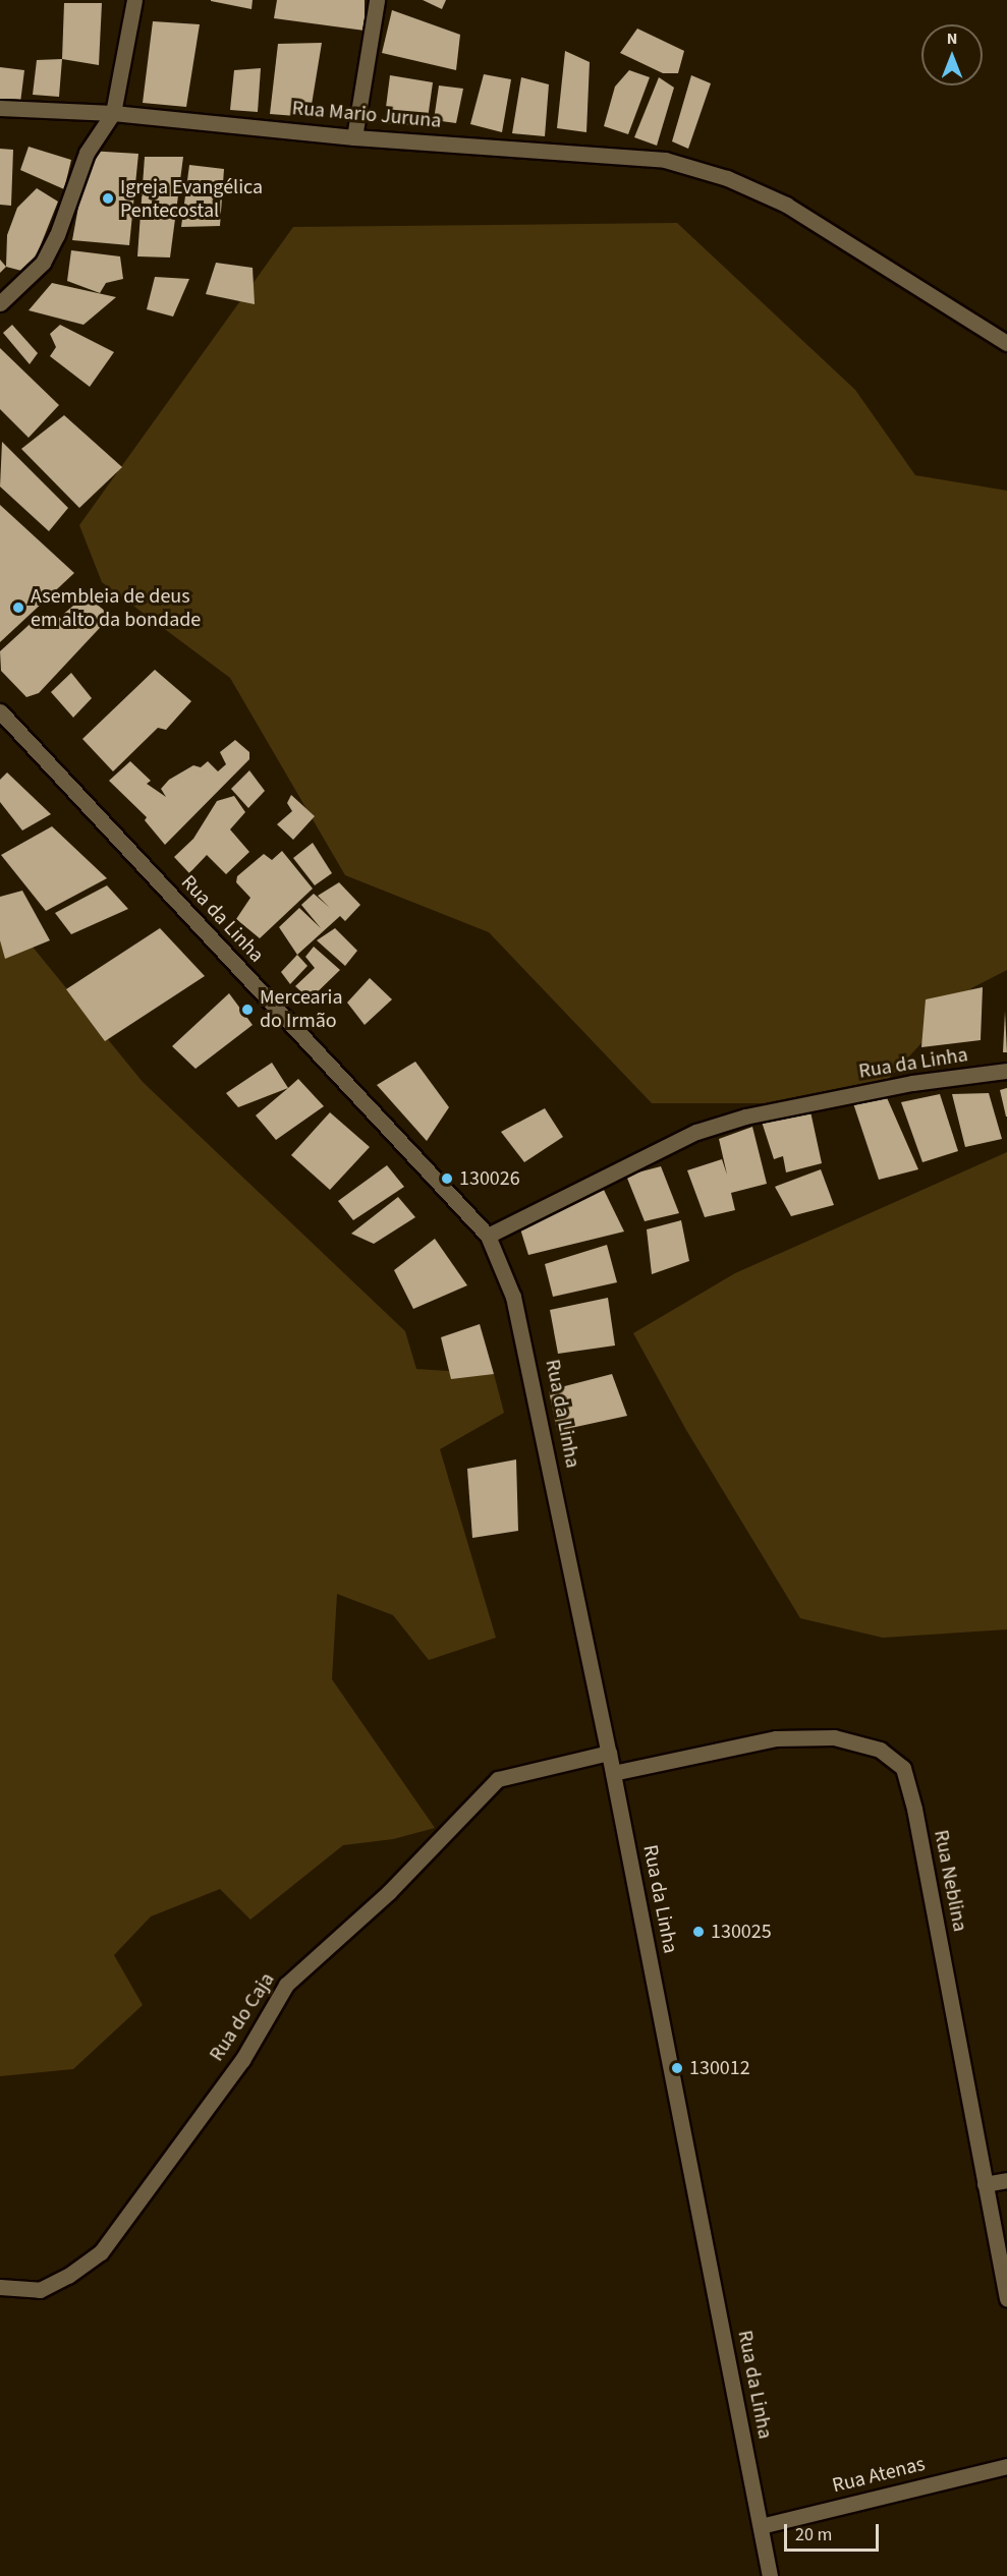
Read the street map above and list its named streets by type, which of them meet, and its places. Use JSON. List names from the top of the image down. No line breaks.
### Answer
{"streets":{"street":["Rua Mario Juruna","Rua da Linha","Rua Neblina","Rua do Caja","Rua Atenas"]},"crossings":[["Rua da Linha","Rua Neblina"],["Rua da Linha","Rua do Caja"],["Rua da Linha","Rua Atenas"]],"places":["Igreja Evangélica Pentecostal","Asembleia de deus em alto da bondade","Mercearia do Irmão","130026","130025","130012"],"scale_bar":"20 m","north":"top"}
